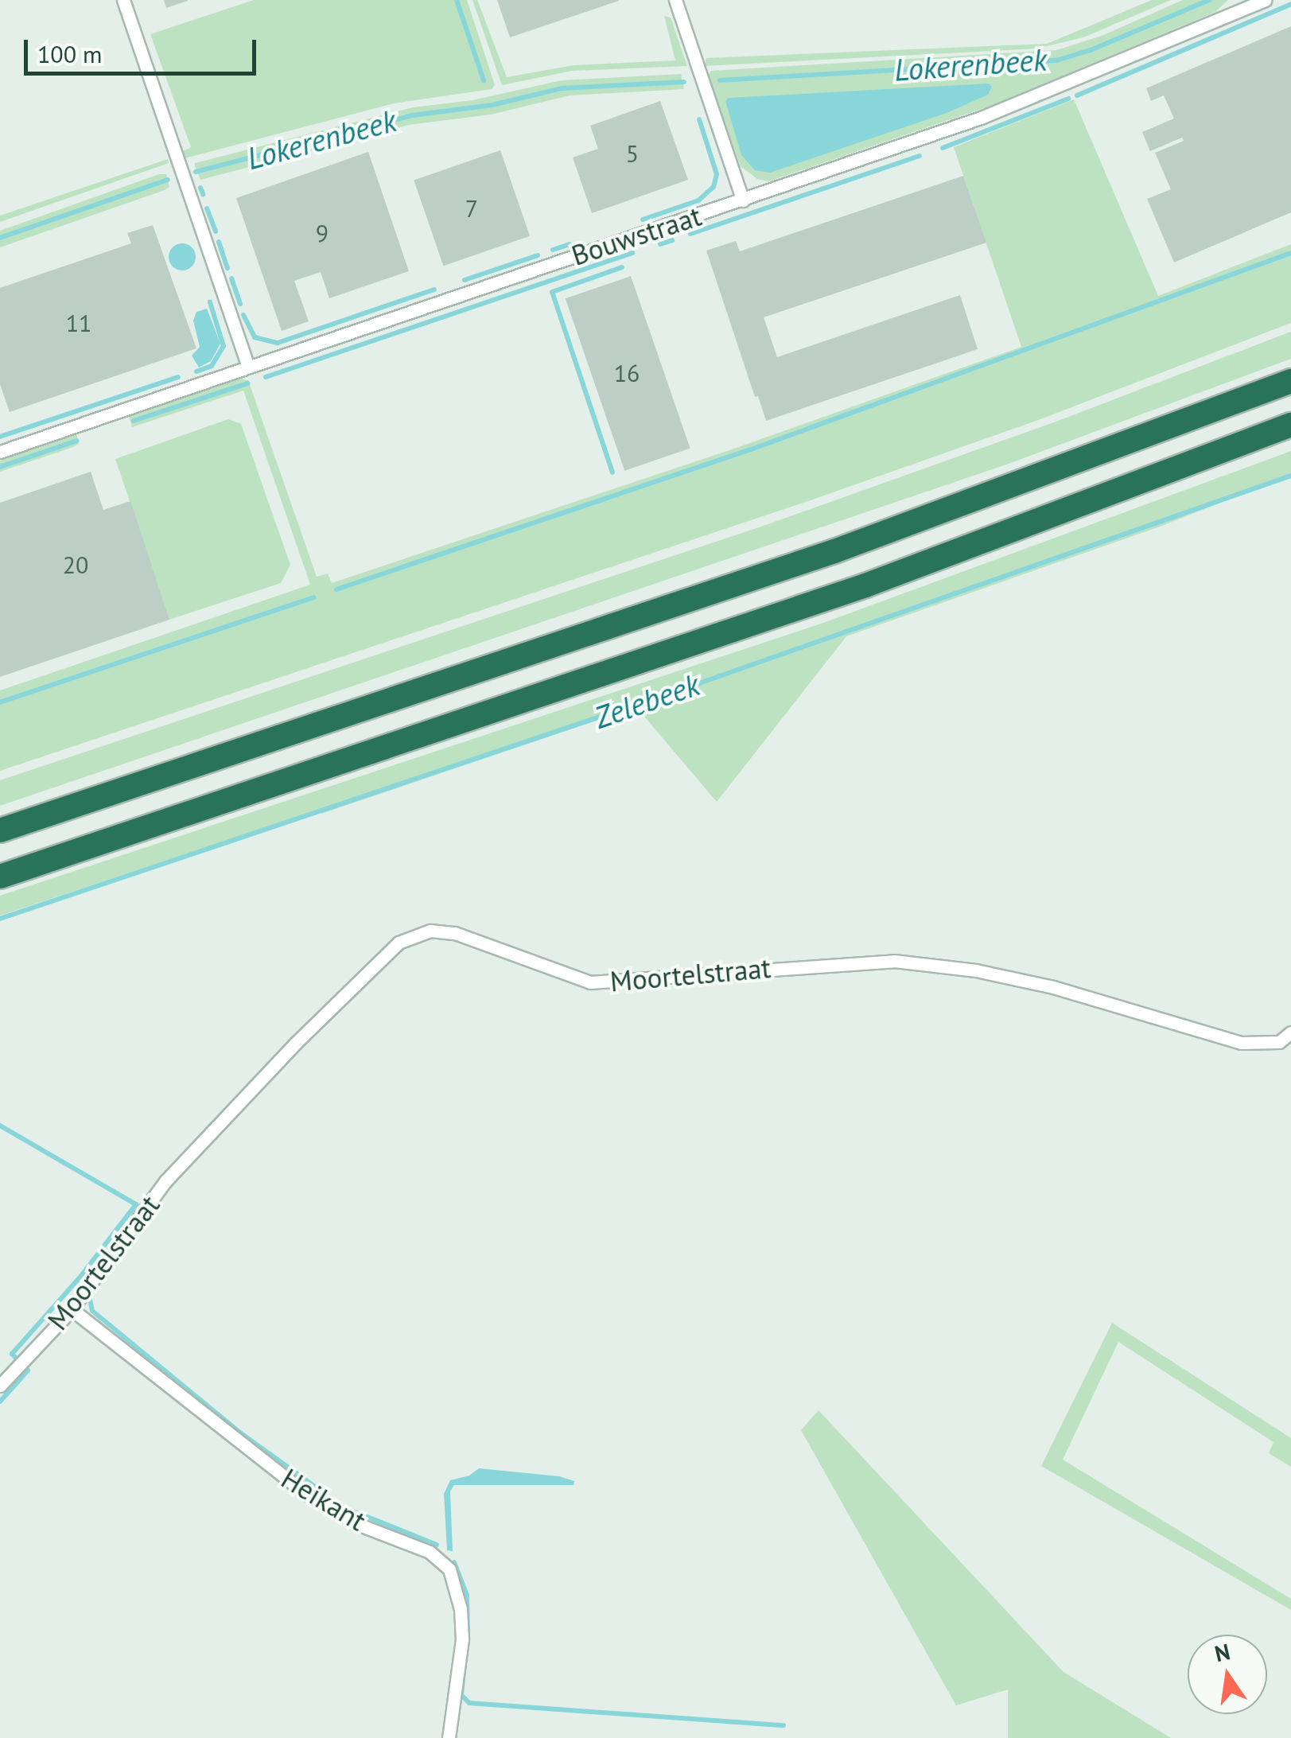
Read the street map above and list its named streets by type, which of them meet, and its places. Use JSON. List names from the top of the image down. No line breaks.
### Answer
{"streets":{"street":["Bouwstraat","Moortelstraat","Heikant"]},"crossings":[["Moortelstraat","Heikant"]],"water":["Lokerenbeek","Zelebeek"],"house_numbers":["5","7","9","11","16","20"],"scale_bar":"100 m","north":"top"}
